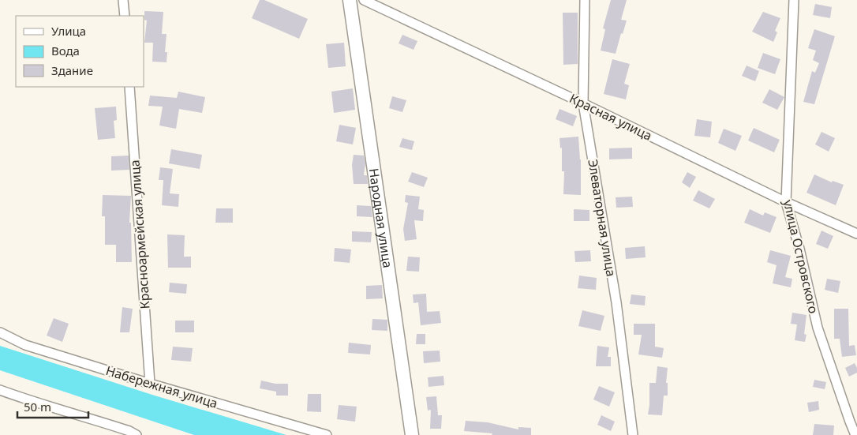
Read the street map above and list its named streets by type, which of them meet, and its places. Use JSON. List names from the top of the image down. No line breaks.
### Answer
{"streets":{"main road":["Народная улица"],"street":["Красная улица","Элеваторная улица","Красноармейская улица","улица Островского","Набережная улица"]},"crossings":[["Красная улица","Элеваторная улица"],["Красная улица","улица Островского"],["Красноармейская улица","Набережная улица"]],"legend":["Улица","Вода","Здание"],"scale_bar":"50 m"}
